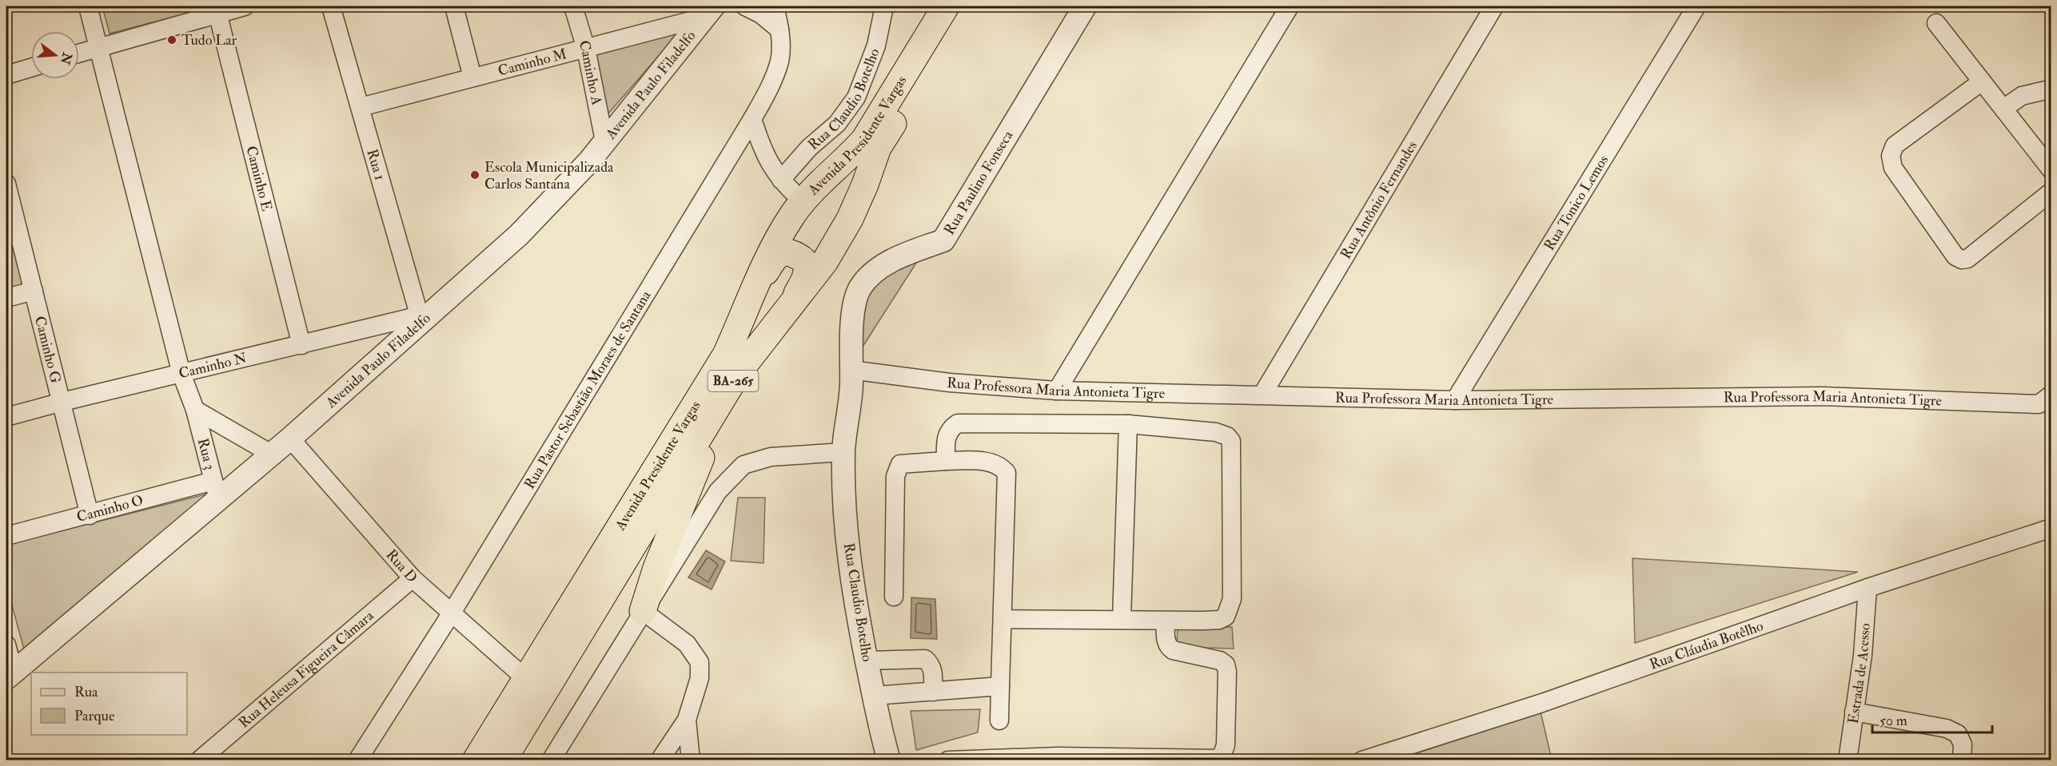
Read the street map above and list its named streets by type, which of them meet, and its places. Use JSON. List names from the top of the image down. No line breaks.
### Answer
{"streets":{"main road":["Avenida Presidente Vargas","BA-265"],"street":["Caminho M","Caminho A","Avenida Paulo Filadelfo","Rua Claudio Botelho","Rua 1","Caminho E","Rua Paulino Fonseca","Rua Antônio Fernandes","Rua Tonico Lemos","Caminho G","Caminho N","Rua Professora Maria Antonieta Tigre","Rua Pastor Sebastião Moraes de Santana","Rua 3","Caminho O","Rua D","Rua Cláudia Botêlho","Rua Heleusa Figueira Câmara","Estrada de Acesso"]},"crossings":[["Caminho M","Caminho A"],["Caminho M","Avenida Paulo Filadelfo"],["Caminho M","Rua 1"],["Caminho A","Avenida Paulo Filadelfo"],["Avenida Paulo Filadelfo","Rua 1"],["Avenida Paulo Filadelfo","Caminho N"],["Avenida Paulo Filadelfo","Rua 3"],["Avenida Paulo Filadelfo","Caminho O"],["Avenida Paulo Filadelfo","Rua D"],["Rua Claudio Botelho","Rua Paulino Fonseca"],["Rua Claudio Botelho","Rua Professora Maria Antonieta Tigre"],["Avenida Presidente Vargas","Rua D"],["Rua 1","Caminho N"],["Caminho E","Caminho N"],["Rua Paulino Fonseca","Rua Professora Maria Antonieta Tigre"],["Rua Antônio Fernandes","Rua Professora Maria Antonieta Tigre"],["Rua Tonico Lemos","Rua Professora Maria Antonieta Tigre"],["Caminho G","Caminho N"],["Caminho G","Caminho O"],["Caminho N","Rua 3"],["Rua Pastor Sebastião Moraes de Santana","Rua D"],["Rua 3","Caminho O"],["Rua D","Rua Heleusa Figueira Câmara"],["Rua Cláudia Botêlho","Estrada de Acesso"]],"places":["Tudo Lar","Escola Municipalizada Carlos Santana"],"legend":["Rua","Parque"],"scale_bar":"50 m","north":"right"}
